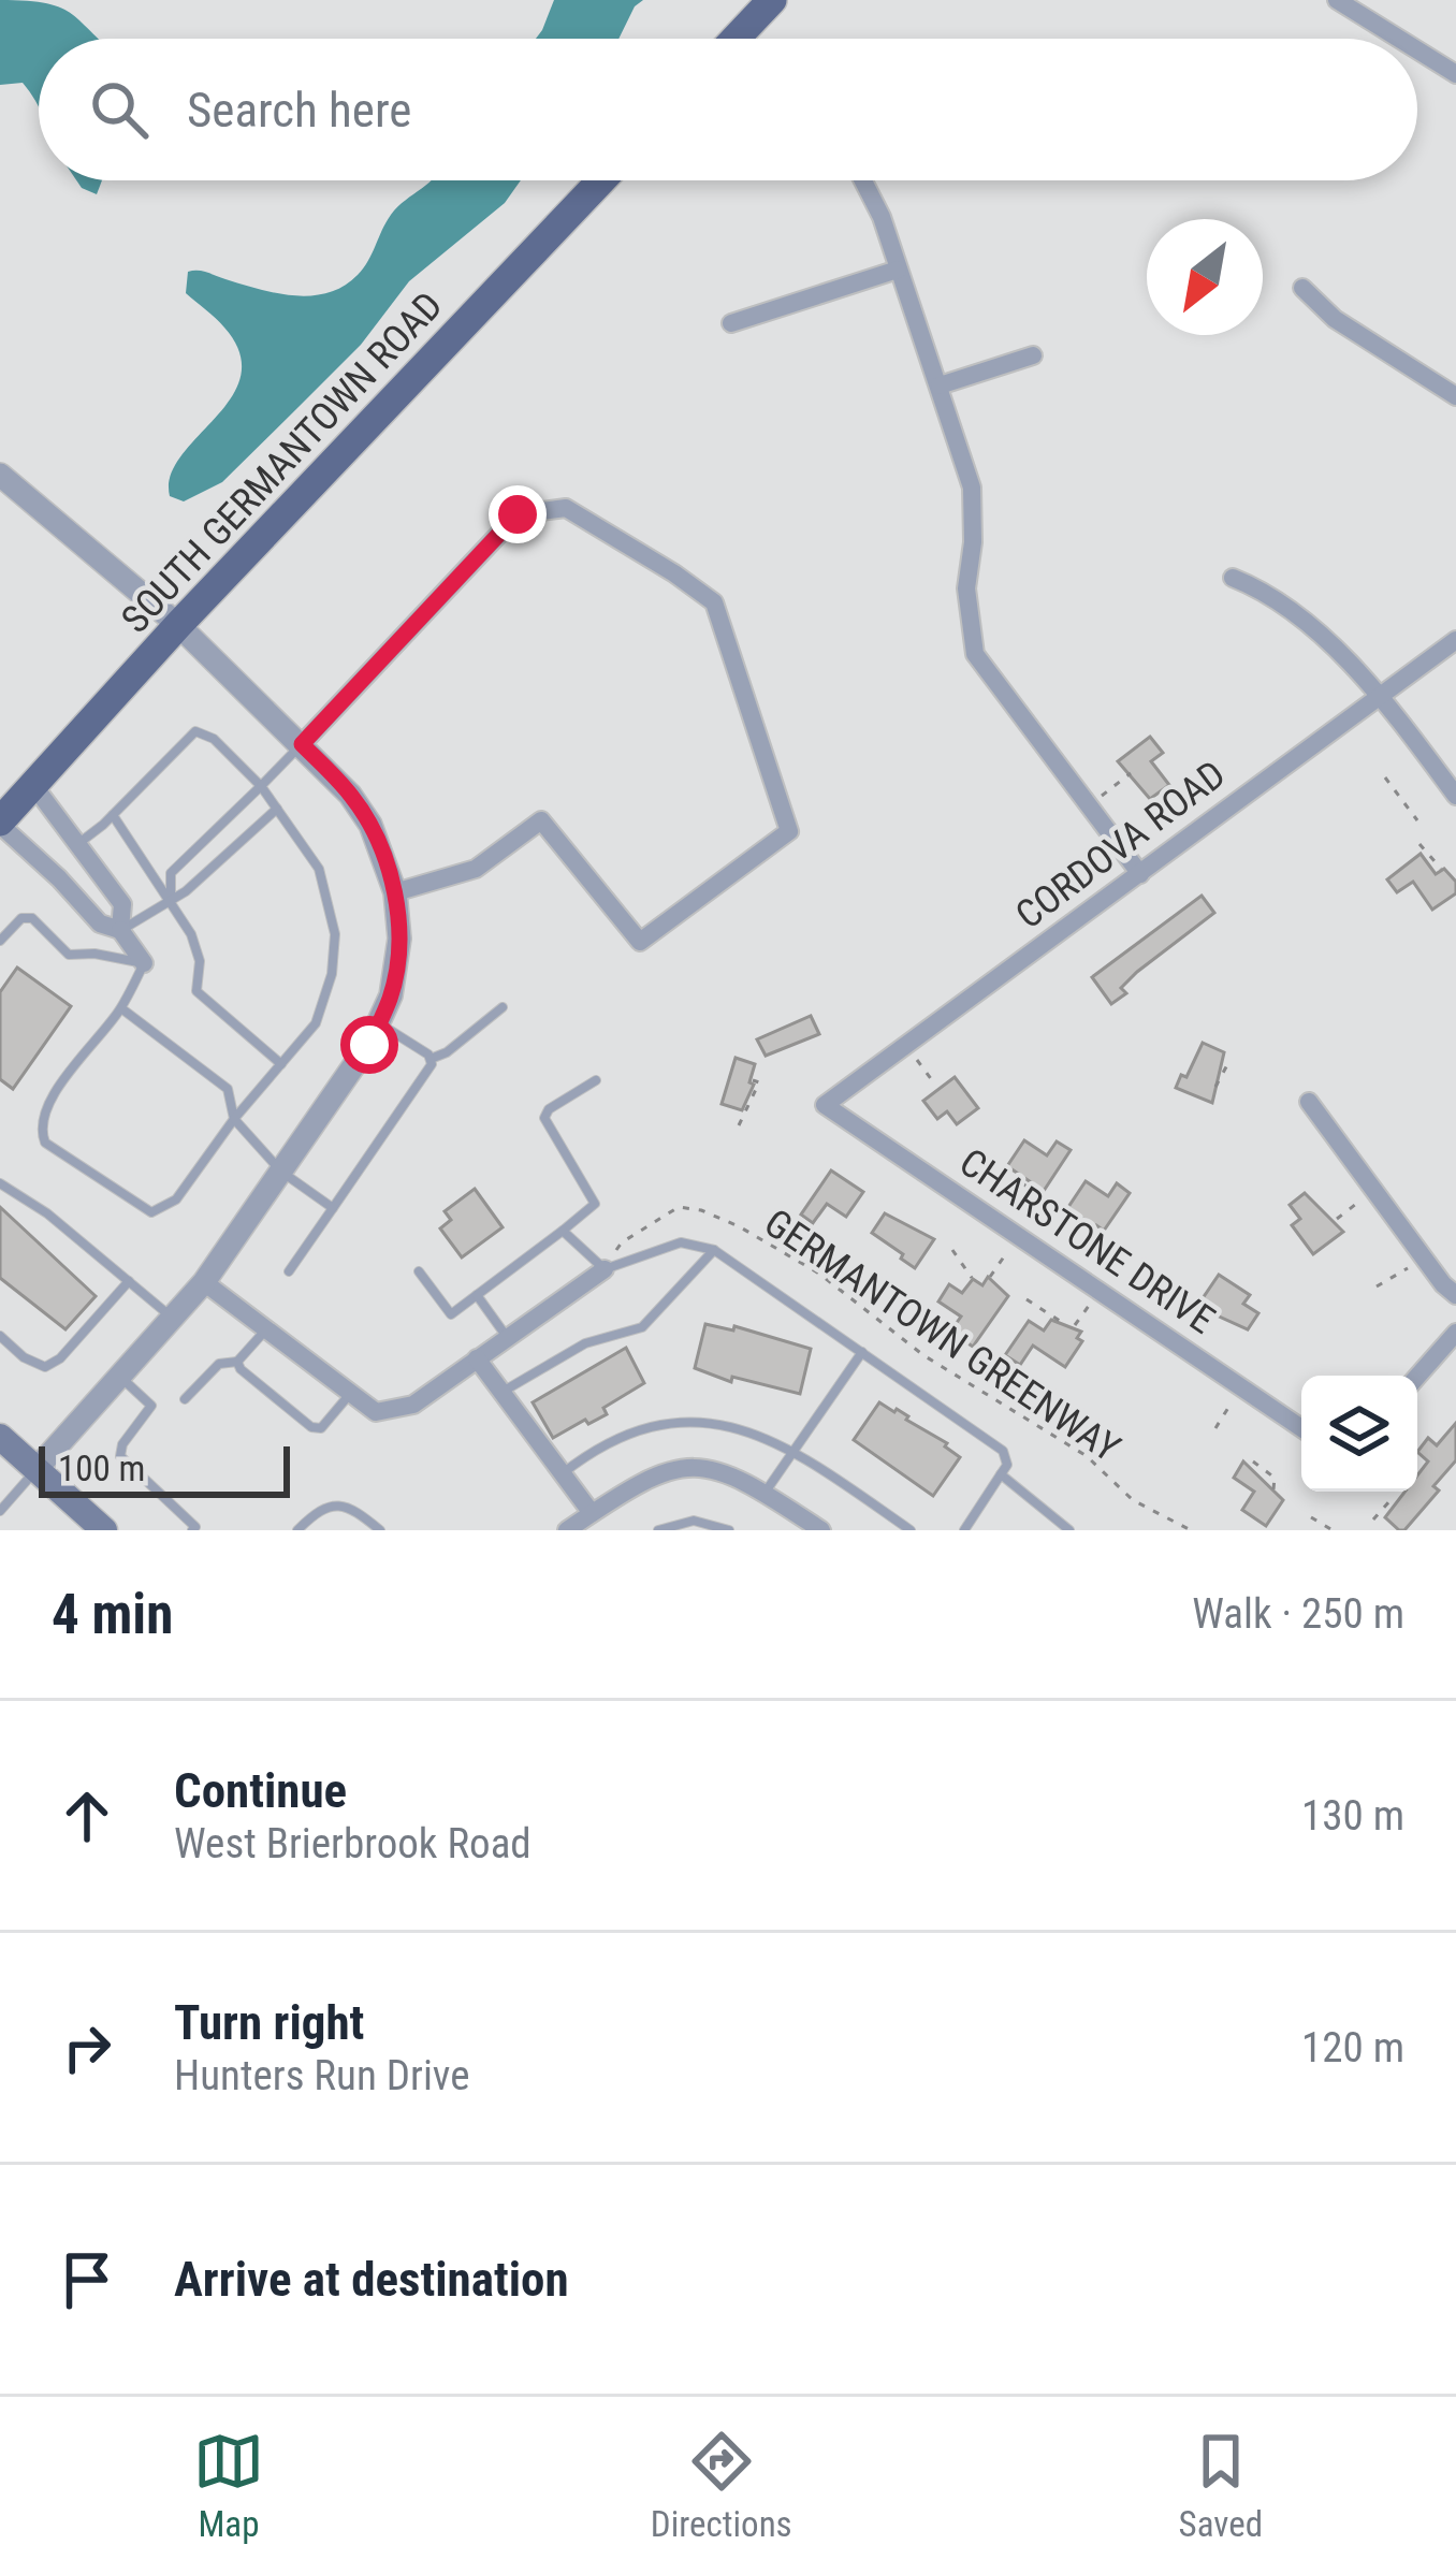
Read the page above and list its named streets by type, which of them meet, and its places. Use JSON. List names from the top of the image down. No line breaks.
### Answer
{"streets":{"main road":["SOUTH GERMANTOWN ROAD"],"street":["CORDOVA ROAD","CHARSTONE DRIVE"],"path":["GERMANTOWN GREENWAY"]},"crossings":[["CORDOVA ROAD","CHARSTONE DRIVE"]],"scale_bar":"100 m","north":"bottom left","page":{"search":"Search here","scale":"100 m","heading":["4 min","Walk · 250 m"],"list":[["Continue","West Brierbrook Road","130 m"],["Turn right","Hunters Run Drive","120 m"],"Arrive at destination"],"nav":["Map","Directions","Saved"]}}
